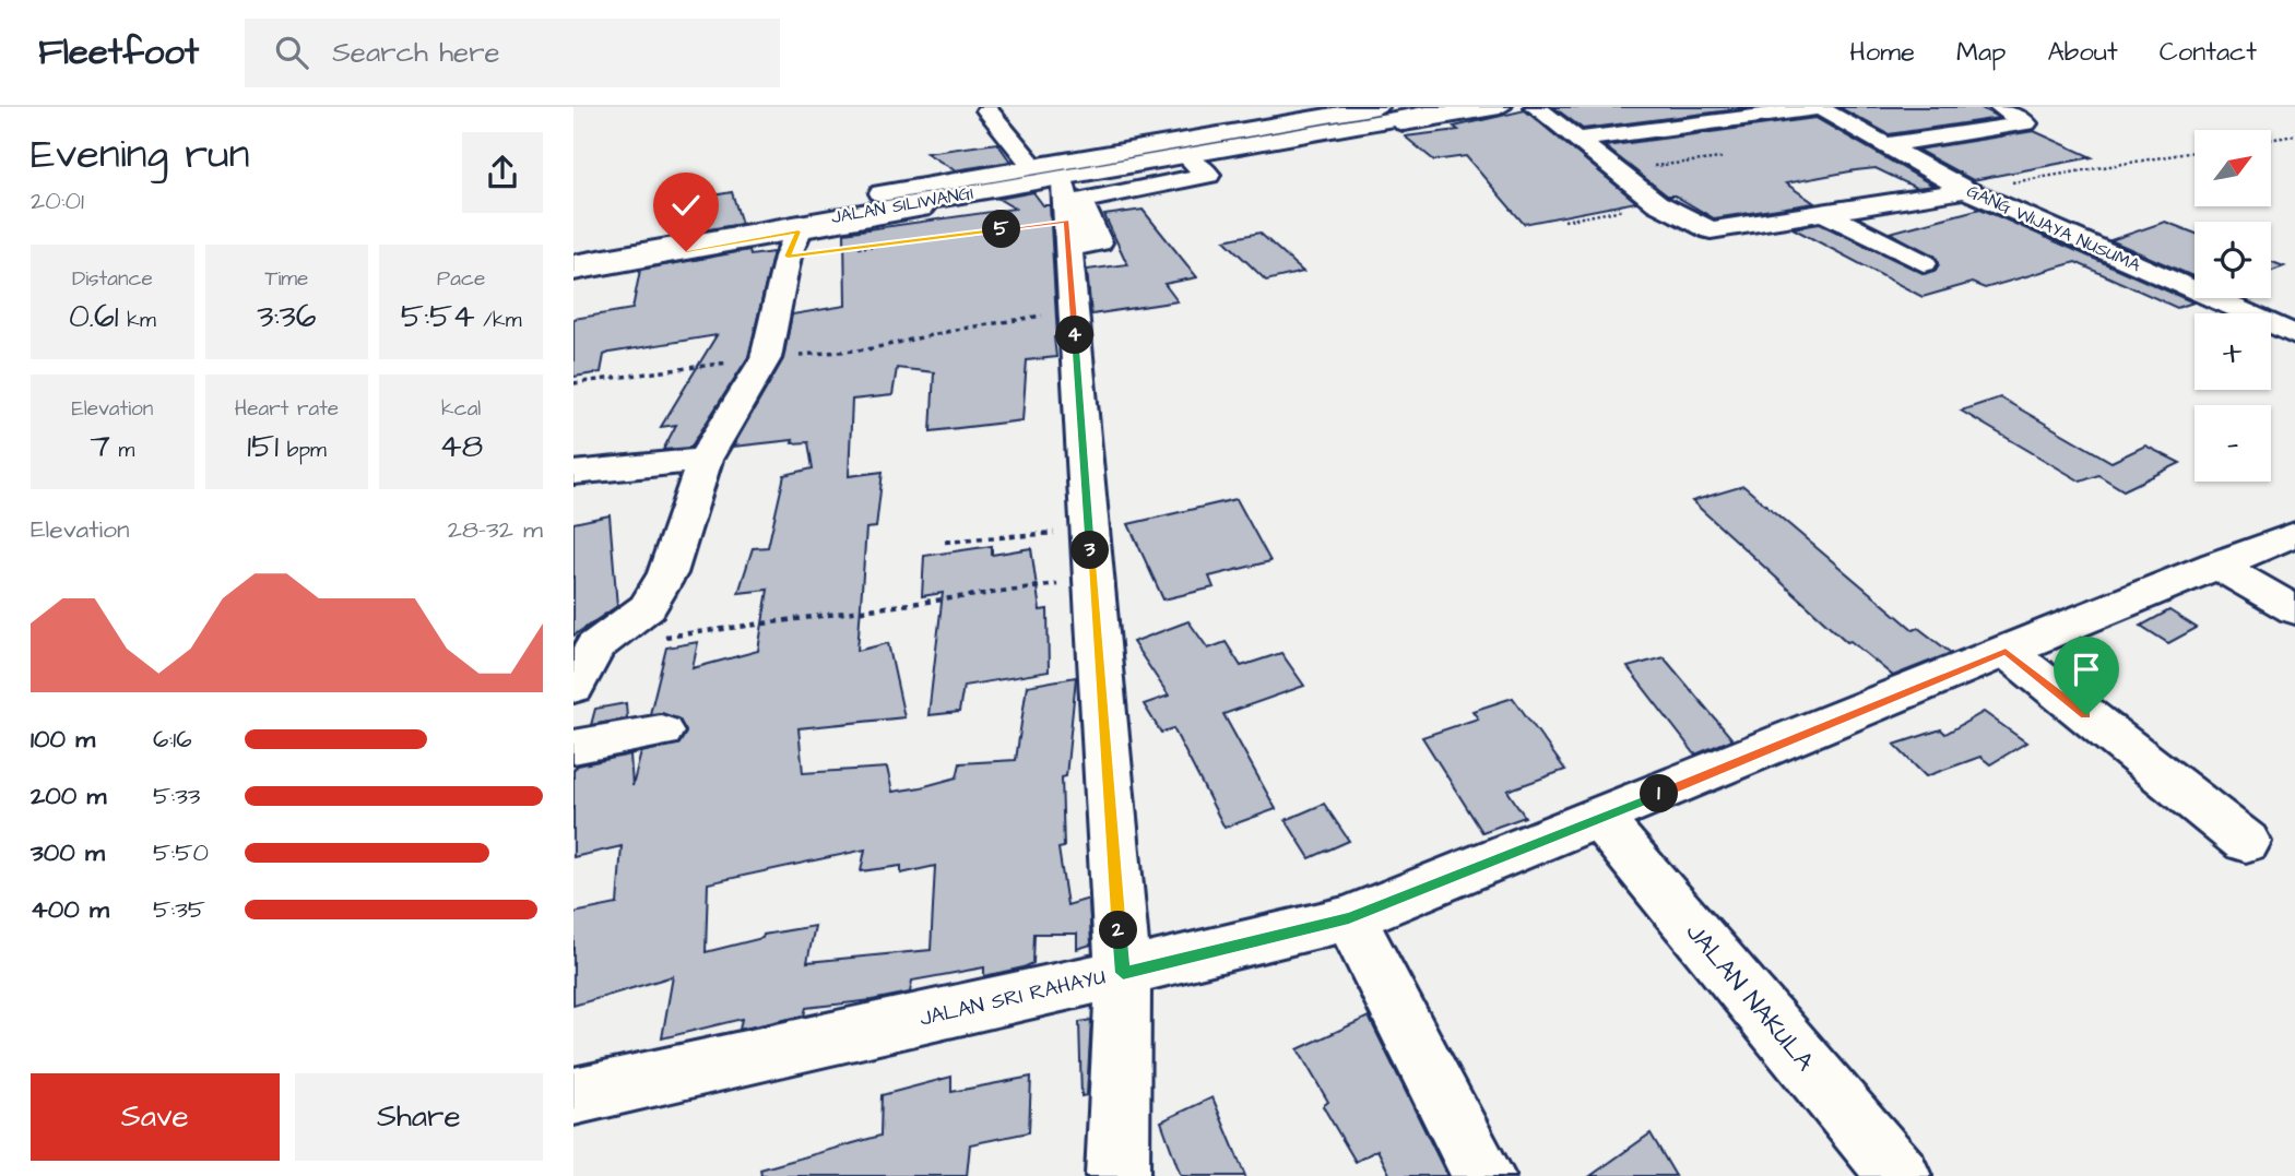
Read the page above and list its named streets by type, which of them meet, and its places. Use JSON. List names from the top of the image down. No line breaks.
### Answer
{"streets":{"main road":["JALAN SILIWANGI","GANG WIJAYA NUSUMA","JALAN NAKULA","JALAN SRI RAHAYU"]},"crossings":[["JALAN NAKULA","JALAN SRI RAHAYU"]],"north":"top right","page":{"header":"Fleetfoot","search":"Search here","nav":["Home","Map","About","Contact"],"heading":["Evening run","20:01"],"map_buttons":["+","−"],"pins":["5","4","3","1","2"],"stats":[["Distance","0.61 km"],["Time","3:36"],["Pace","5:54 /km"],["Elevation","7 m"],["Heart rate","151 bpm"],["kcal","48"]],"chart":["Elevation","28–32 m"],"list":[{"name":"100 m","note":"6:16"},{"name":"200 m","note":"5:33"},{"name":"300 m","note":"5:50"},{"name":"400 m","note":"5:35"}],"buttons":["Save","Share"]}}
